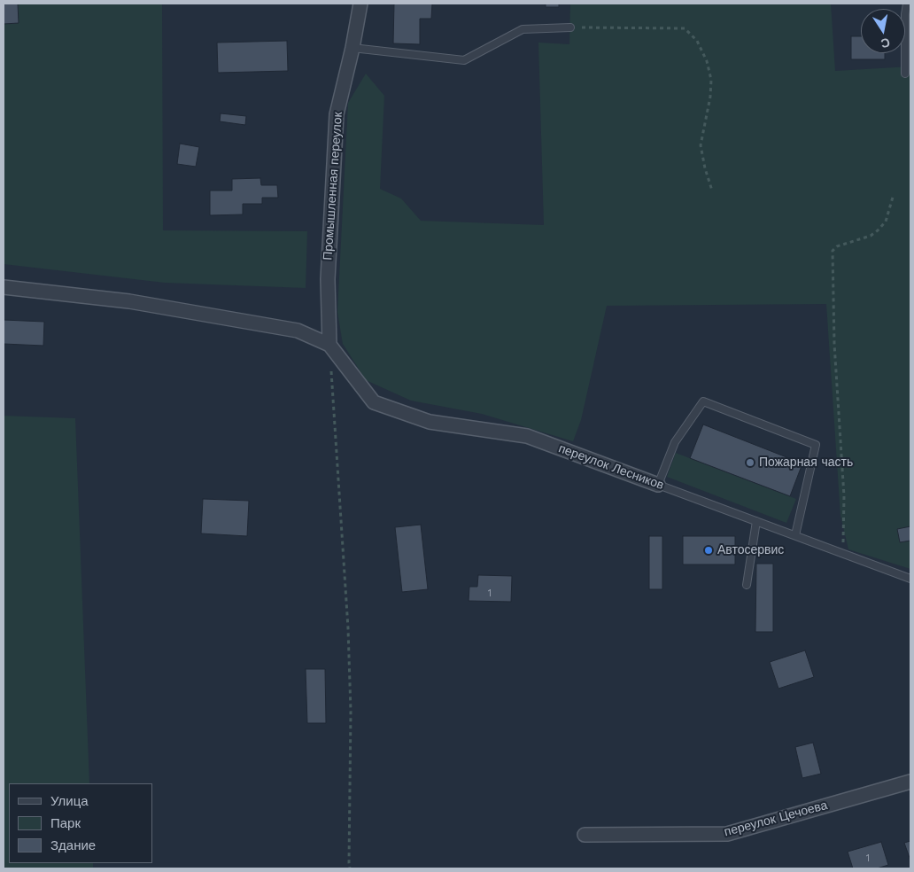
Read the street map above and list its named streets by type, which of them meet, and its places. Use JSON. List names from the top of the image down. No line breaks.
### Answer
{"streets":{"street":["Промышленная переулок","переулок Лесников","переулок Цечоева"]},"crossings":[["Промышленная переулок","переулок Лесников"]],"places":["Пожарная часть","Автосервис"],"house_numbers":["1","1"],"legend":["Улица","Парк","Здание"],"north":"bottom"}
